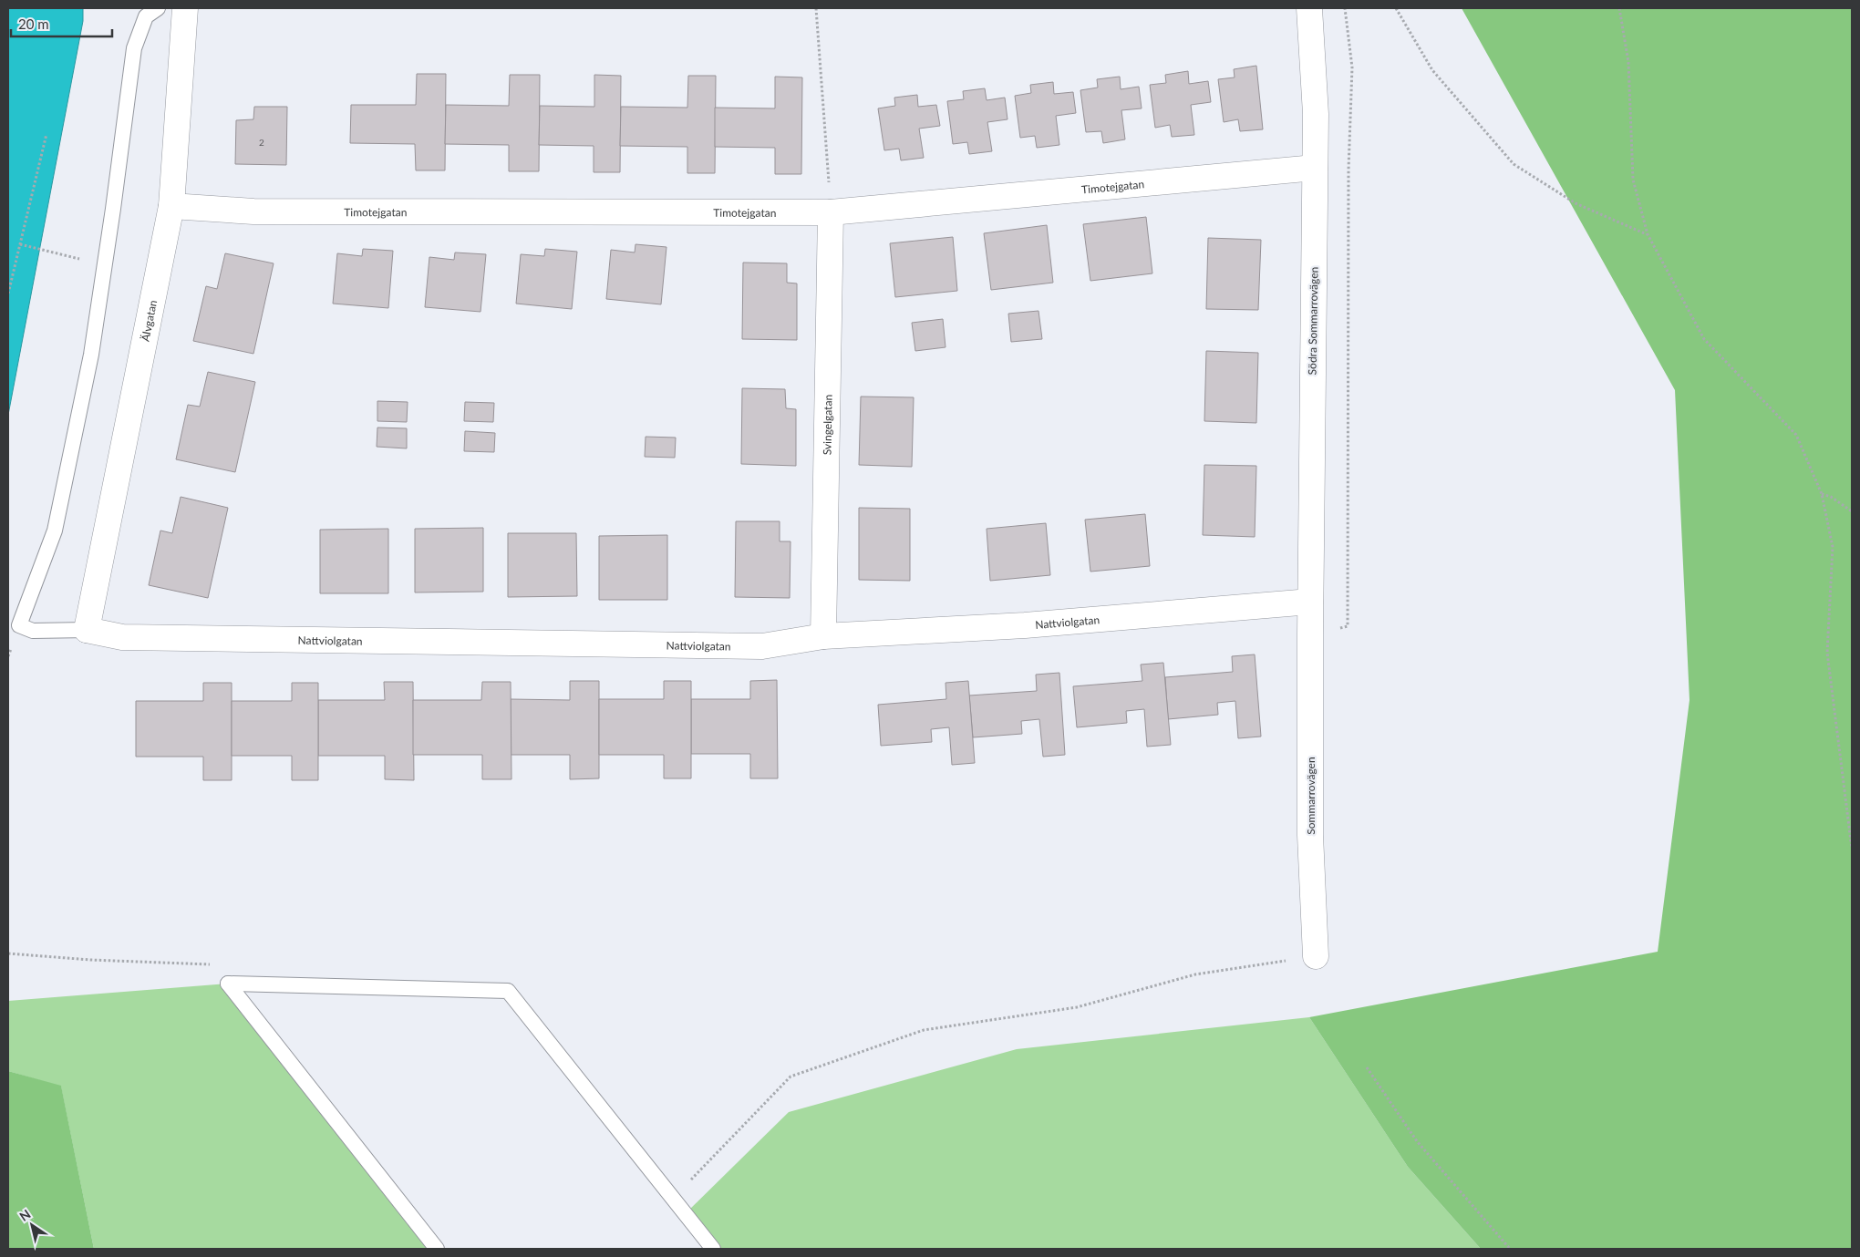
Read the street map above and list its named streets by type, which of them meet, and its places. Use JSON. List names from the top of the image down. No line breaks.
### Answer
{"streets":{"street":["Timotejgatan","Älvgatan","Södra Sommarrovägen","Svingelgatan","Nattviolgatan","Sommarrovägen"]},"crossings":[["Timotejgatan","Älvgatan"],["Timotejgatan","Södra Sommarrovägen"],["Timotejgatan","Svingelgatan"],["Älvgatan","Nattviolgatan"],["Södra Sommarrovägen","Nattviolgatan"],["Södra Sommarrovägen","Sommarrovägen"],["Svingelgatan","Nattviolgatan"]],"house_numbers":["2"],"scale_bar":"20 m","north":"top left"}
